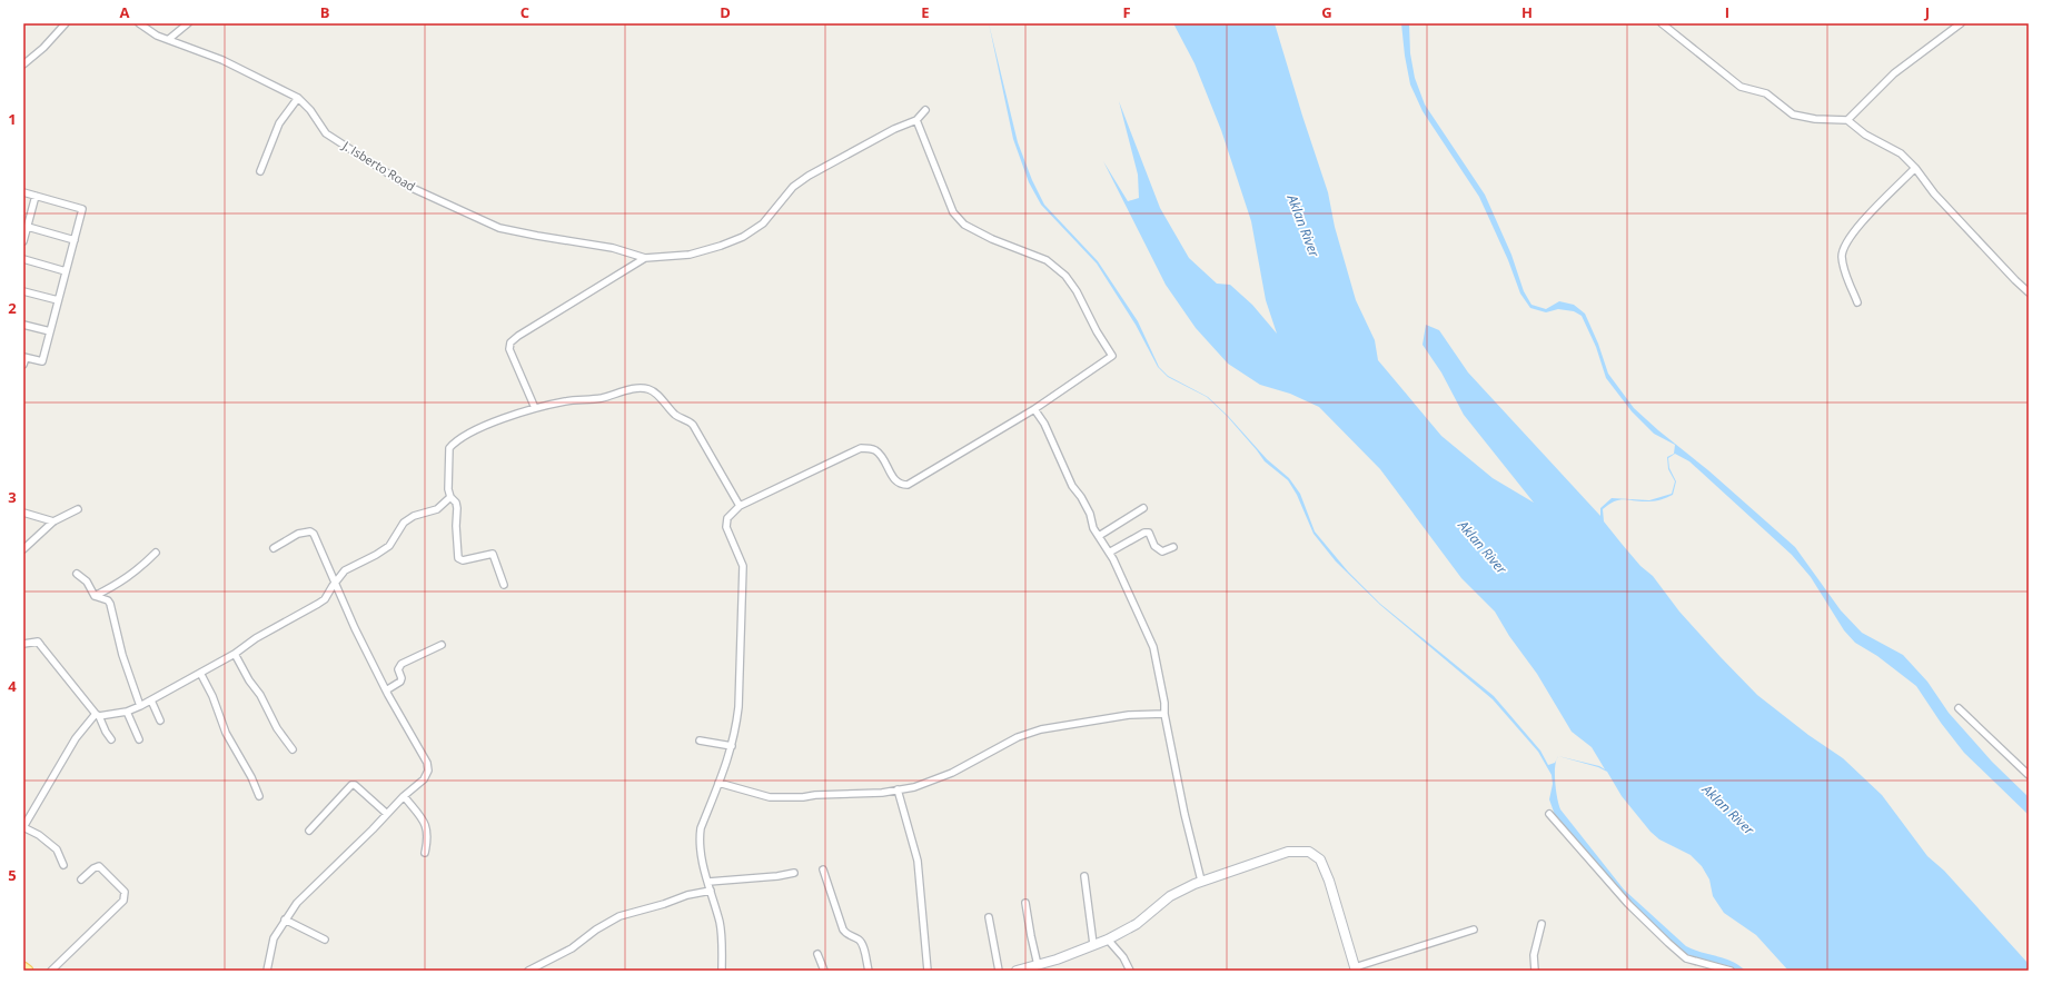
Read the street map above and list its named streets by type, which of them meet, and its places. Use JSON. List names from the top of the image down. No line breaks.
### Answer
{"streets":{"street":["J. Isberto Road"]},"water":["Aklan River"],"grid":{"columns":["A","B","C","D","E","F","G","H","I","J"],"rows":["1","2","3","4","5"]}}
